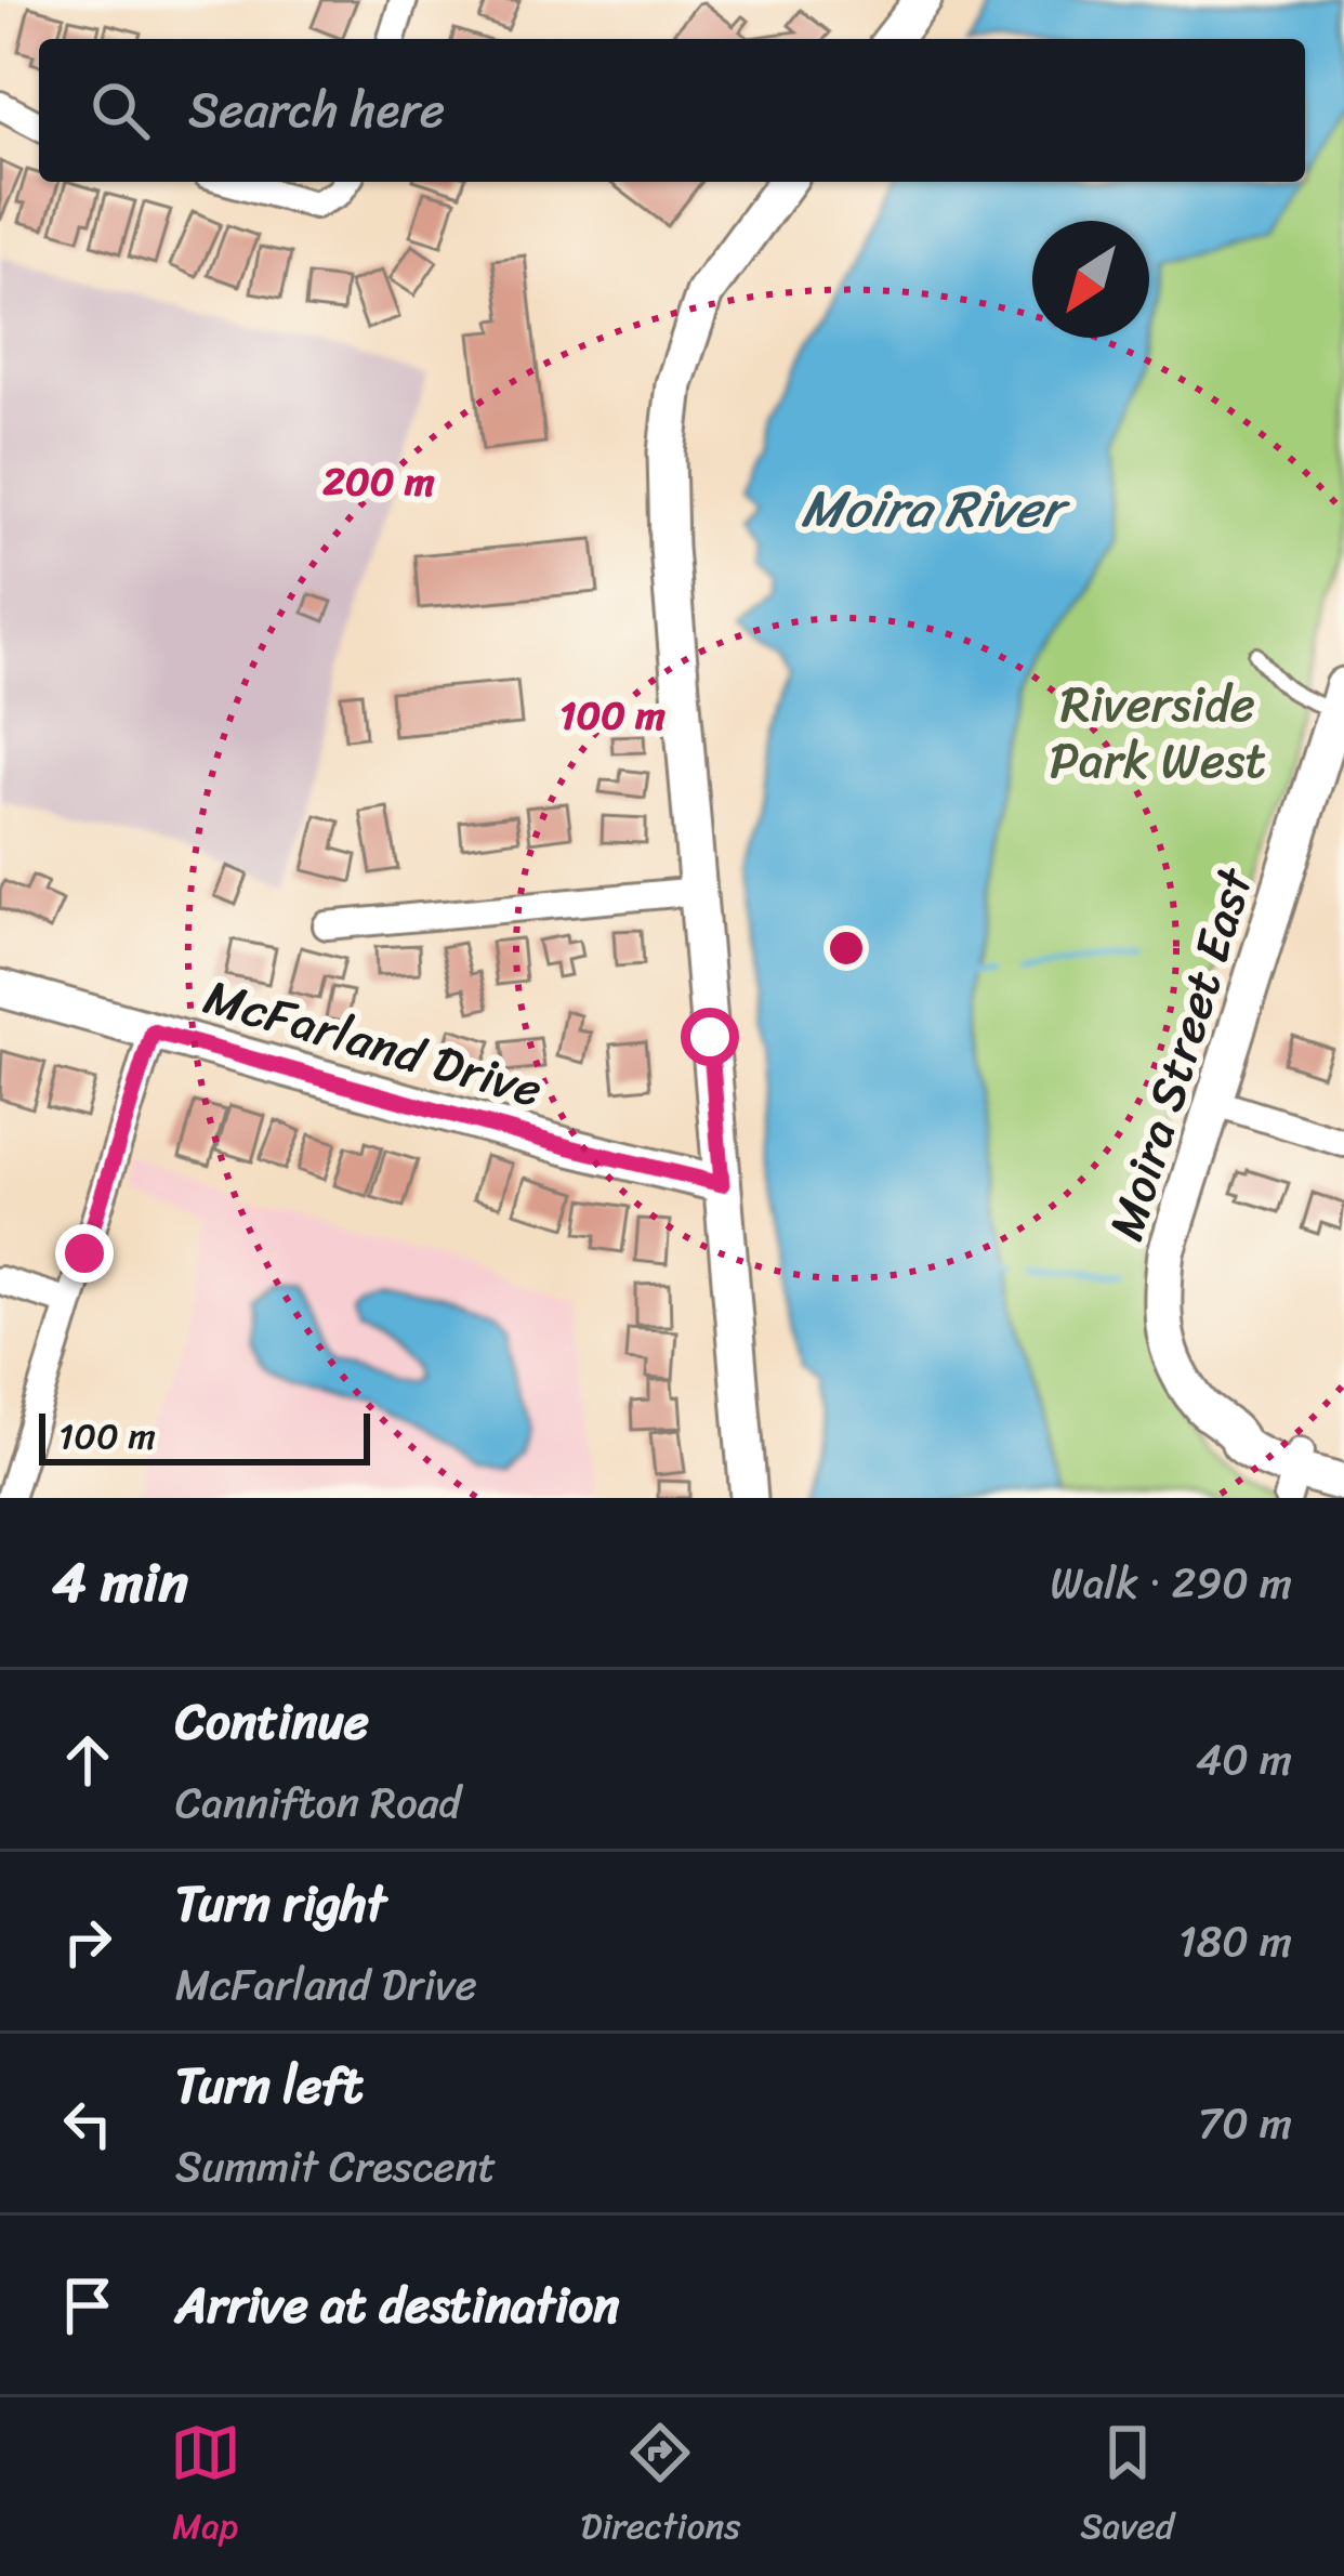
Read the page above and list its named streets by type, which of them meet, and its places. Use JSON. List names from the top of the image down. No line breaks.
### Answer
{"streets":{"street":["McFarland Drive","Moira Street East"]},"water":["Moira River"],"parks":["Riverside Park West"],"scale_bar":"100 m","north":"bottom left","page":{"search":"Search here","scale":"100 m","heading":["4 min","Walk · 290 m"],"list":[["Continue","Cannifton Road","40 m"],["Turn right","McFarland Drive","180 m"],["Turn left","Summit Crescent","70 m"],"Arrive at destination"],"nav":["Map","Directions","Saved"]},"rings":["200 m","100 m"]}
